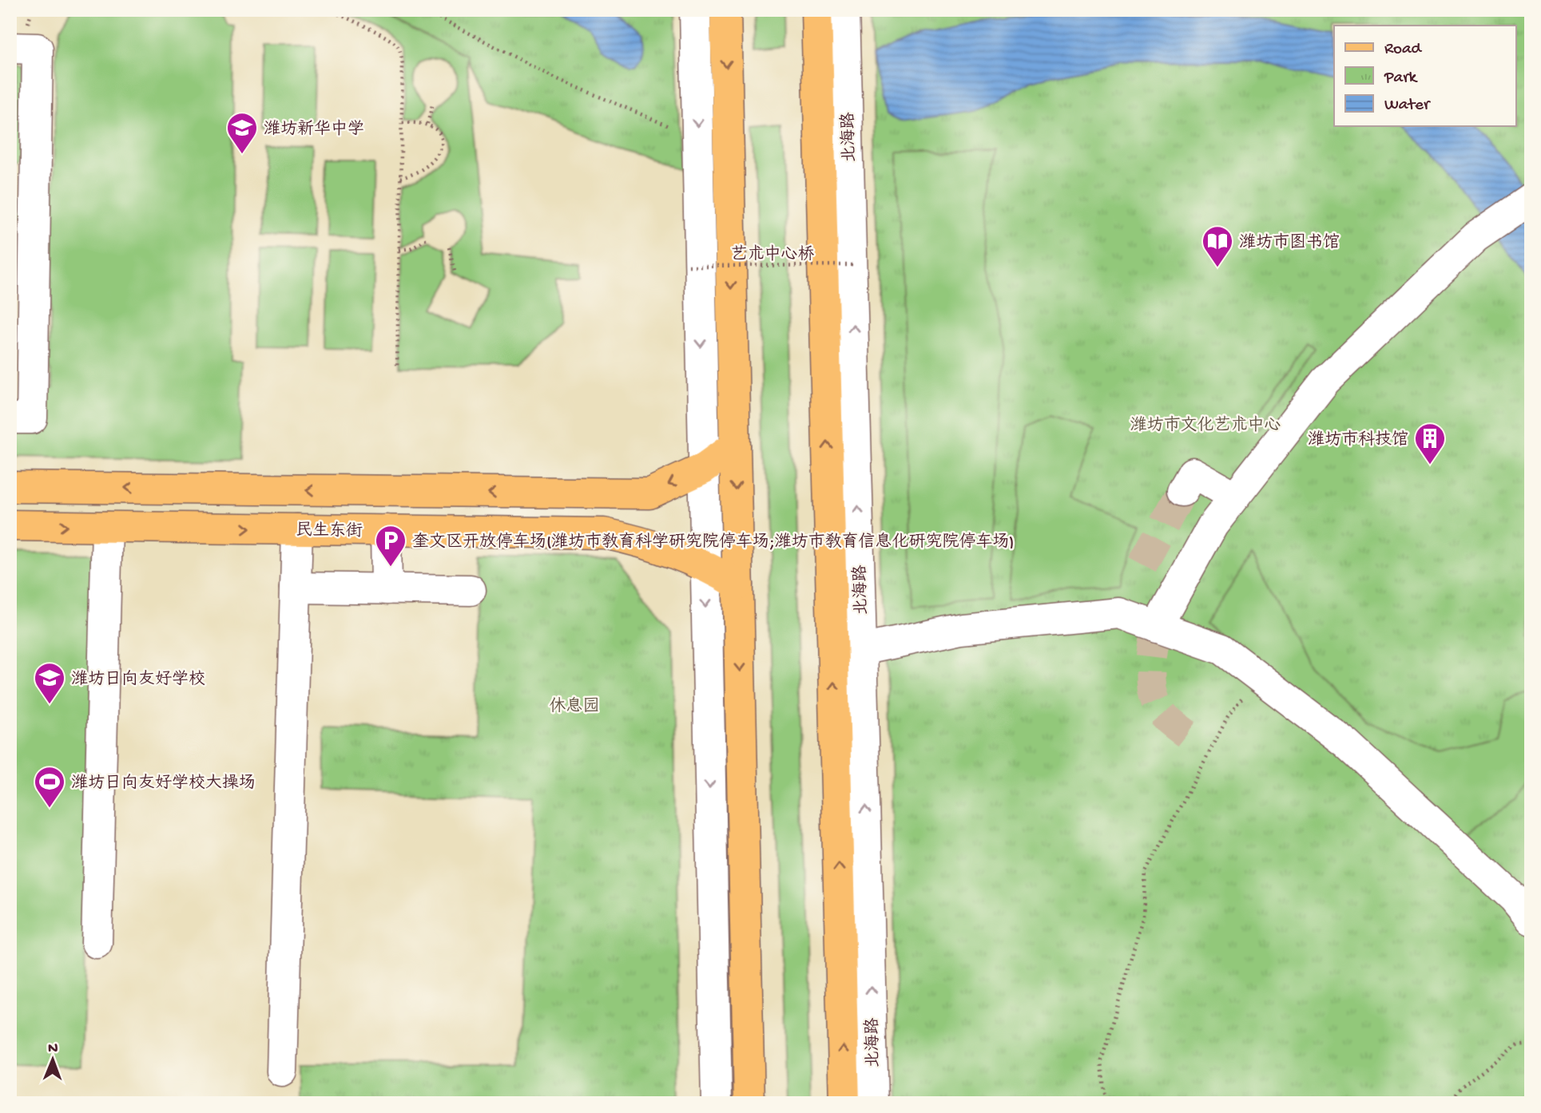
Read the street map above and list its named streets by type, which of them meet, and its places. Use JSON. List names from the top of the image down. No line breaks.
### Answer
{"streets":{"main road":["北海路","民生东街"],"path":["艺术中心桥"]},"parks":["潍坊市文化艺术中心","休息园"],"places":{"school or university":["潍坊新华中学","潍坊日向友好学校"],"library":["潍坊市图书馆"],"building":["潍坊市科技馆"],"parking":["奎文区开放停车场(潍坊市教育科学研究院停车场;潍坊市教育信息化研究院停车场)"],"sports":["潍坊日向友好学校大操场"]},"legend":["Road","Park","Water"],"north":"top"}
